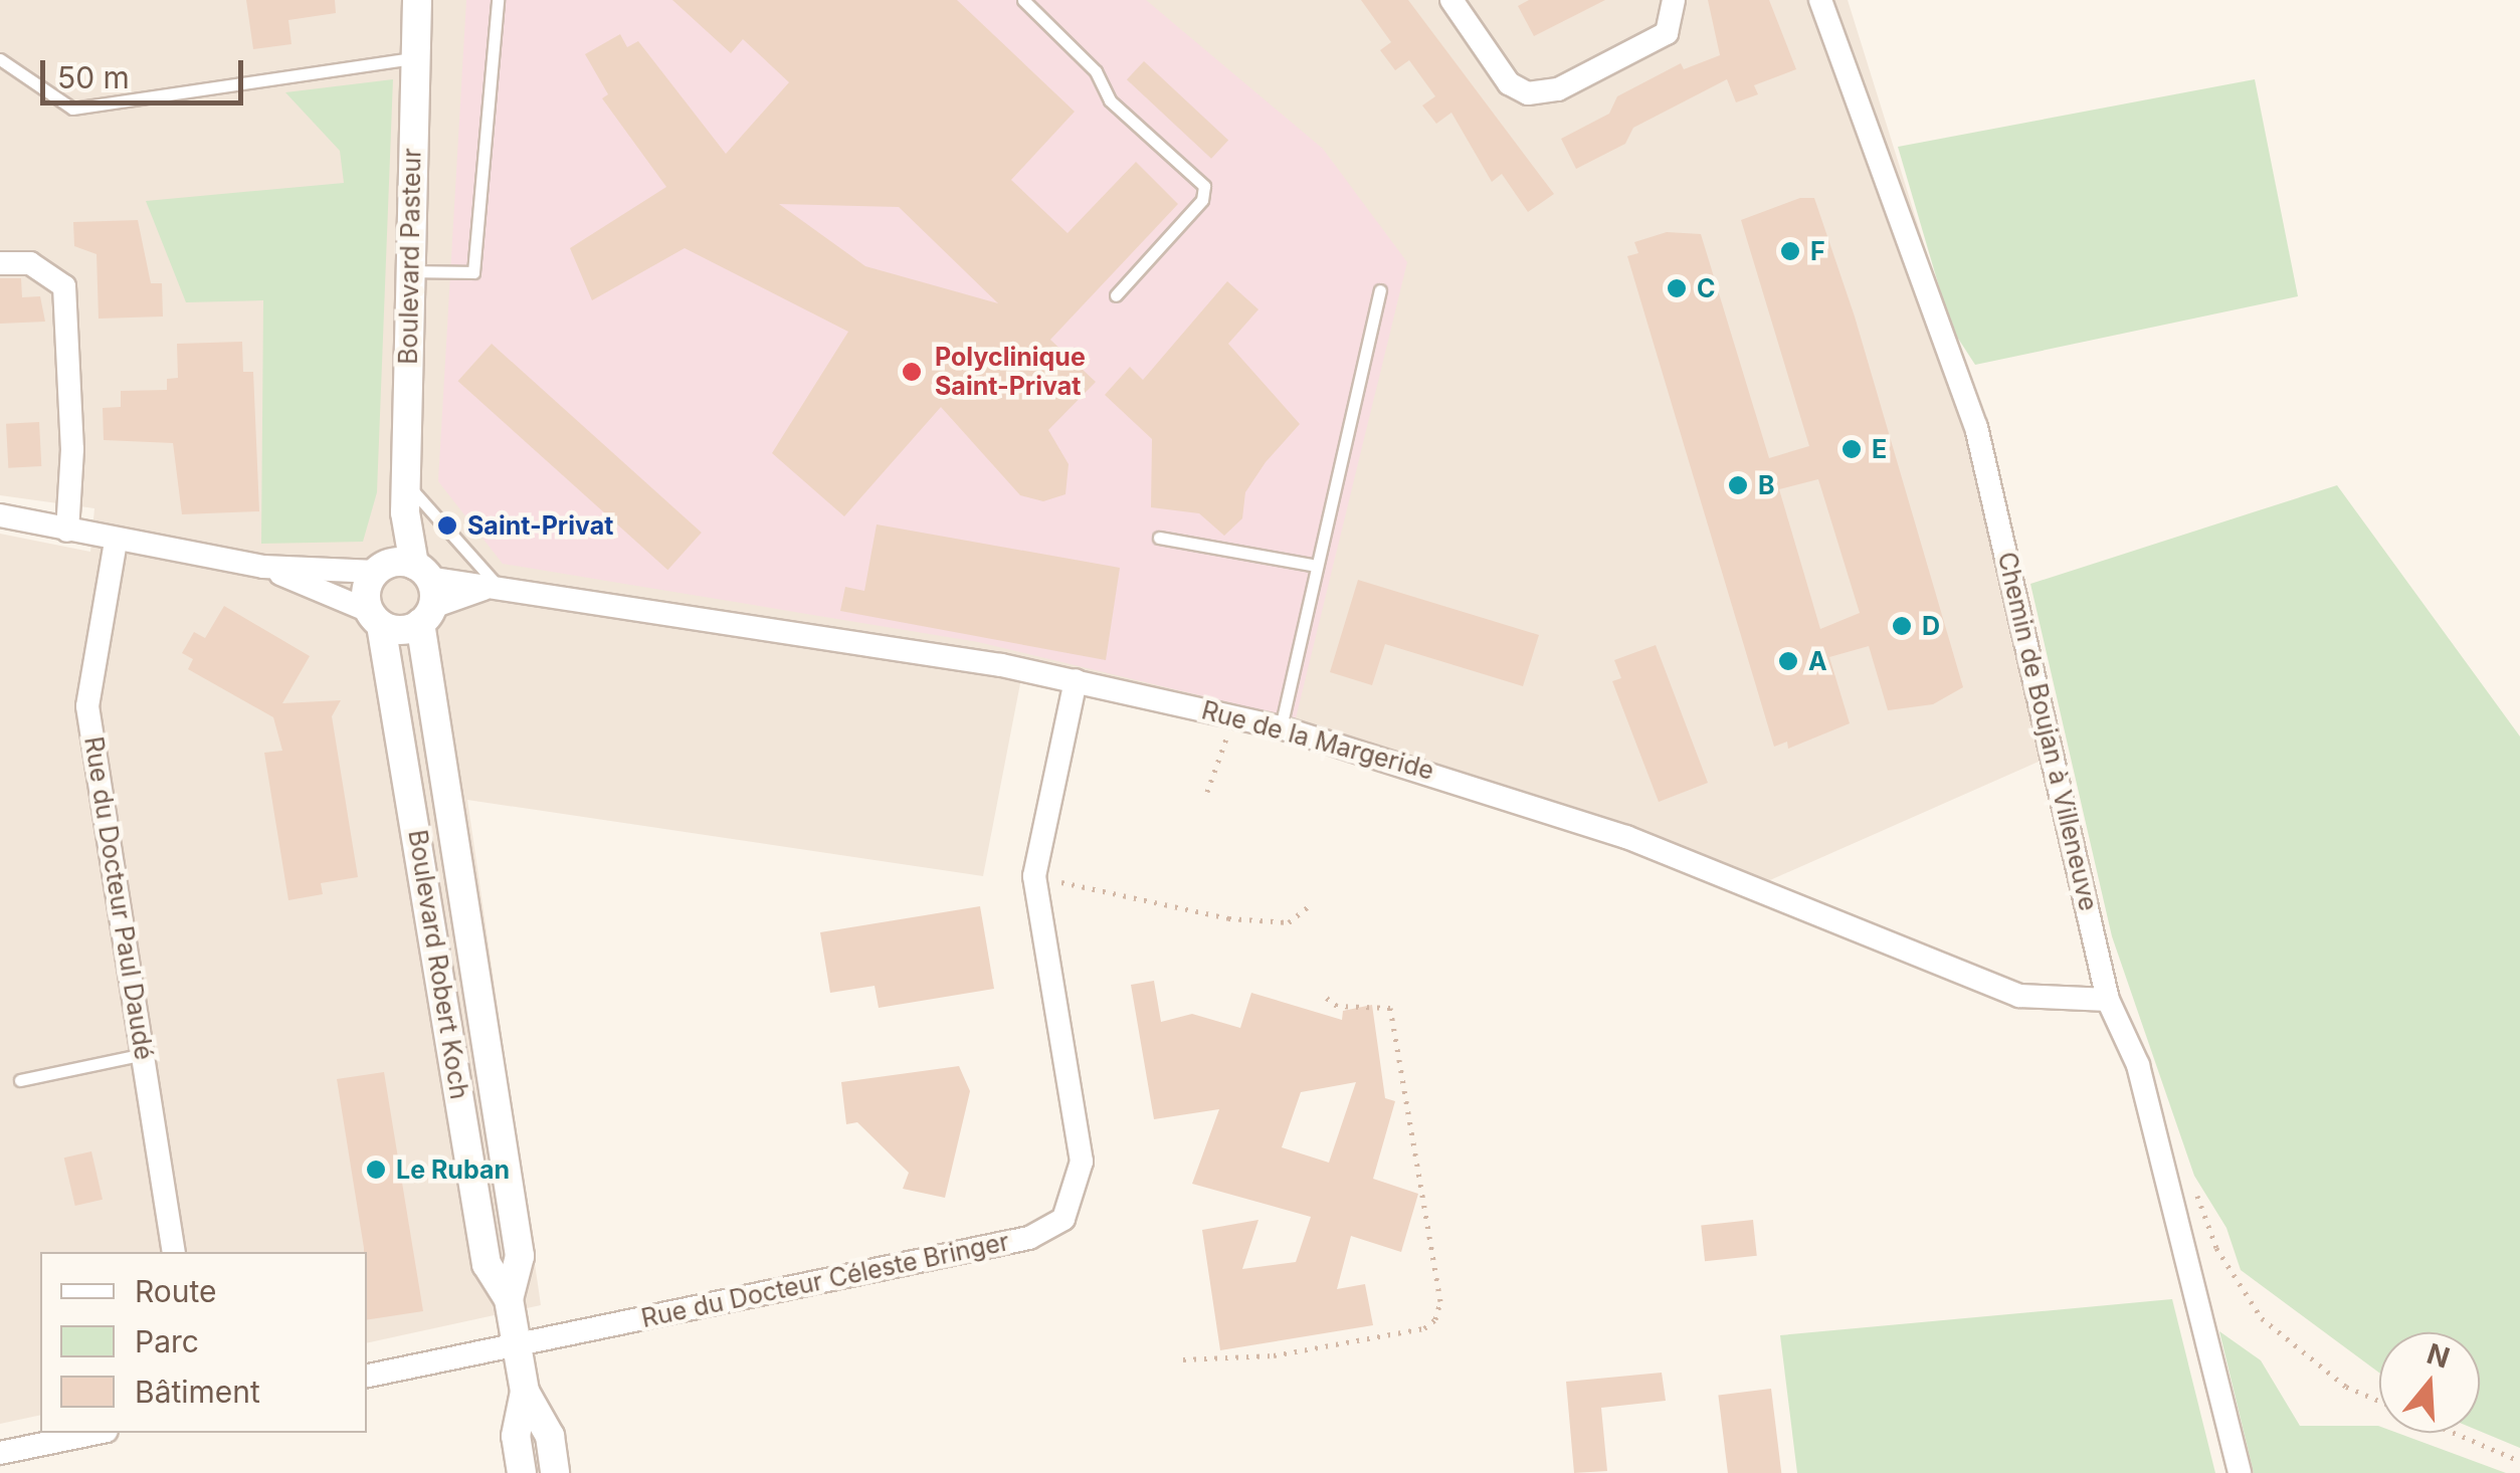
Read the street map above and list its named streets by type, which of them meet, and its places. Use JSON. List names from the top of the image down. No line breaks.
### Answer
{"streets":{"street":["Boulevard Pasteur","Chemin de Boujan à Villeneuve","Rue de la Margeride","Rue du Docteur Paul Daudé","Boulevard Robert Koch","Rue du Docteur Céleste Bringer"]},"crossings":[["Boulevard Pasteur","Rue de la Margeride"],["Boulevard Pasteur","Boulevard Robert Koch"],["Chemin de Boujan à Villeneuve","Rue de la Margeride"],["Rue de la Margeride","Boulevard Robert Koch"],["Rue de la Margeride","Rue du Docteur Céleste Bringer"],["Boulevard Robert Koch","Rue du Docteur Céleste Bringer"]],"places":["F","C","Polyclinique Saint-Privat","E","B","Saint-Privat","D","A","Le Ruban"],"legend":["Route","Parc","Bâtiment"],"scale_bar":"50 m","north":"top"}
